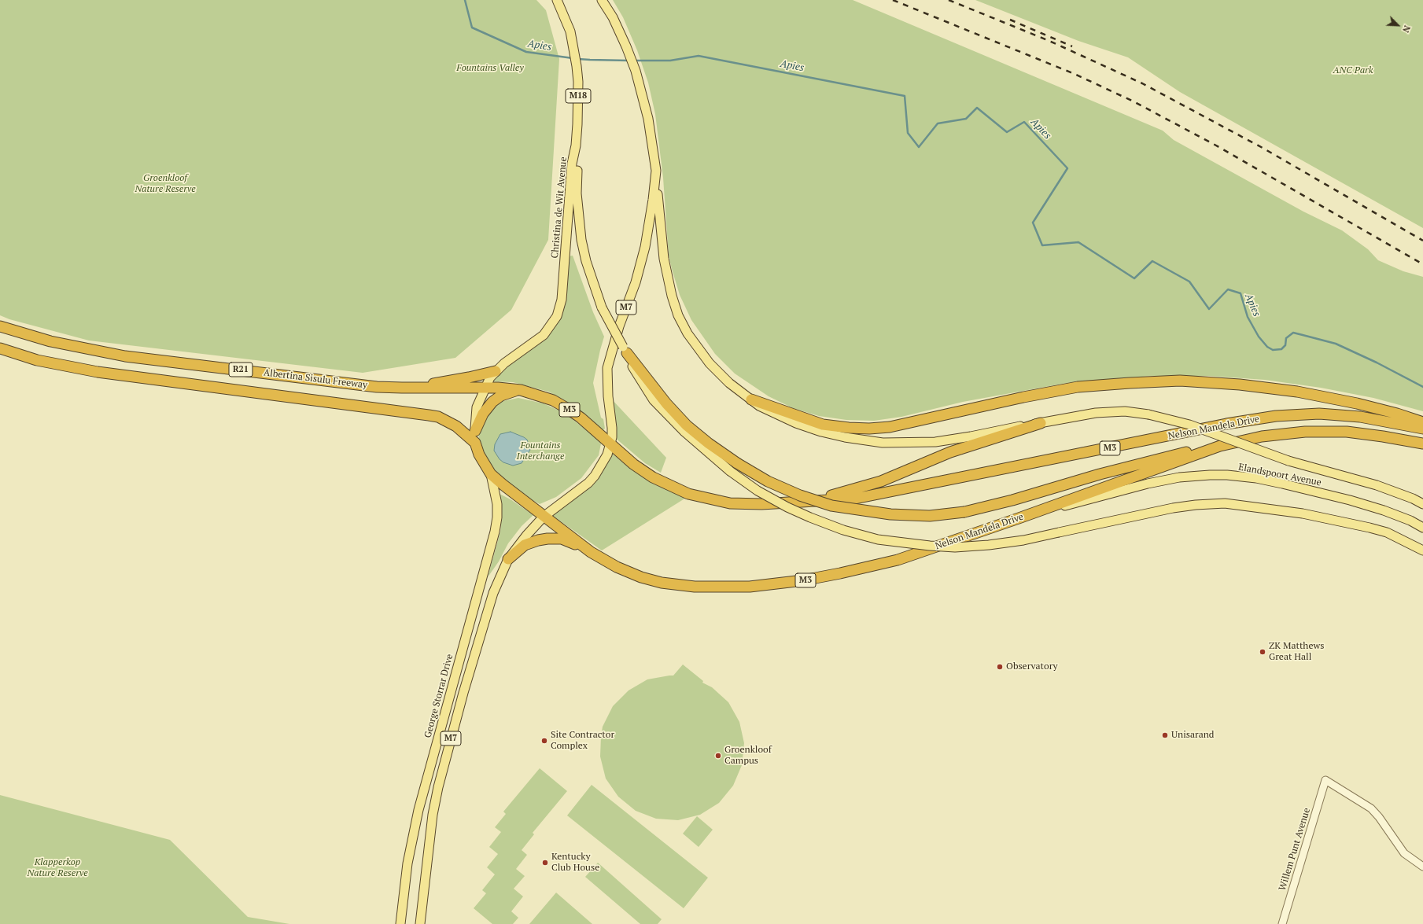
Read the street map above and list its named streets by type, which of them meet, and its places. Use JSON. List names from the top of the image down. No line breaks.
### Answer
{"streets":{"highway":["M7","R21","Albertina Sisulu Freeway","M3","Nelson Mandela Drive"],"main road":["M18","Christina de Wit Avenue","Elandspoort Avenue","George Storrar Drive"],"street":["Willem Punt Avenue"]},"crossings":[["Christina de Wit Avenue","M7"],["Christina de Wit Avenue","Albertina Sisulu Freeway"],["Christina de Wit Avenue","M3"],["M7","R21"],["M7","Albertina Sisulu Freeway"],["M7","M3"],["M7","Nelson Mandela Drive"],["M7","Elandspoort Avenue"],["M7","George Storrar Drive"],["Albertina Sisulu Freeway","M3"],["M3","Nelson Mandela Drive"],["M3","George Storrar Drive"],["Nelson Mandela Drive","Elandspoort Avenue"]],"water":["Apies"],"parks":["Fountains Valley","ANC Park","Groenkloof Nature Reserve","Fountains Interchange","Klapperkop Nature Reserve"],"places":["ZK Matthews Great Hall","Observatory","Unisarand","Site Contractor Complex","Groenkloof Campus","Kentucky Club House"],"north":"bottom right"}
